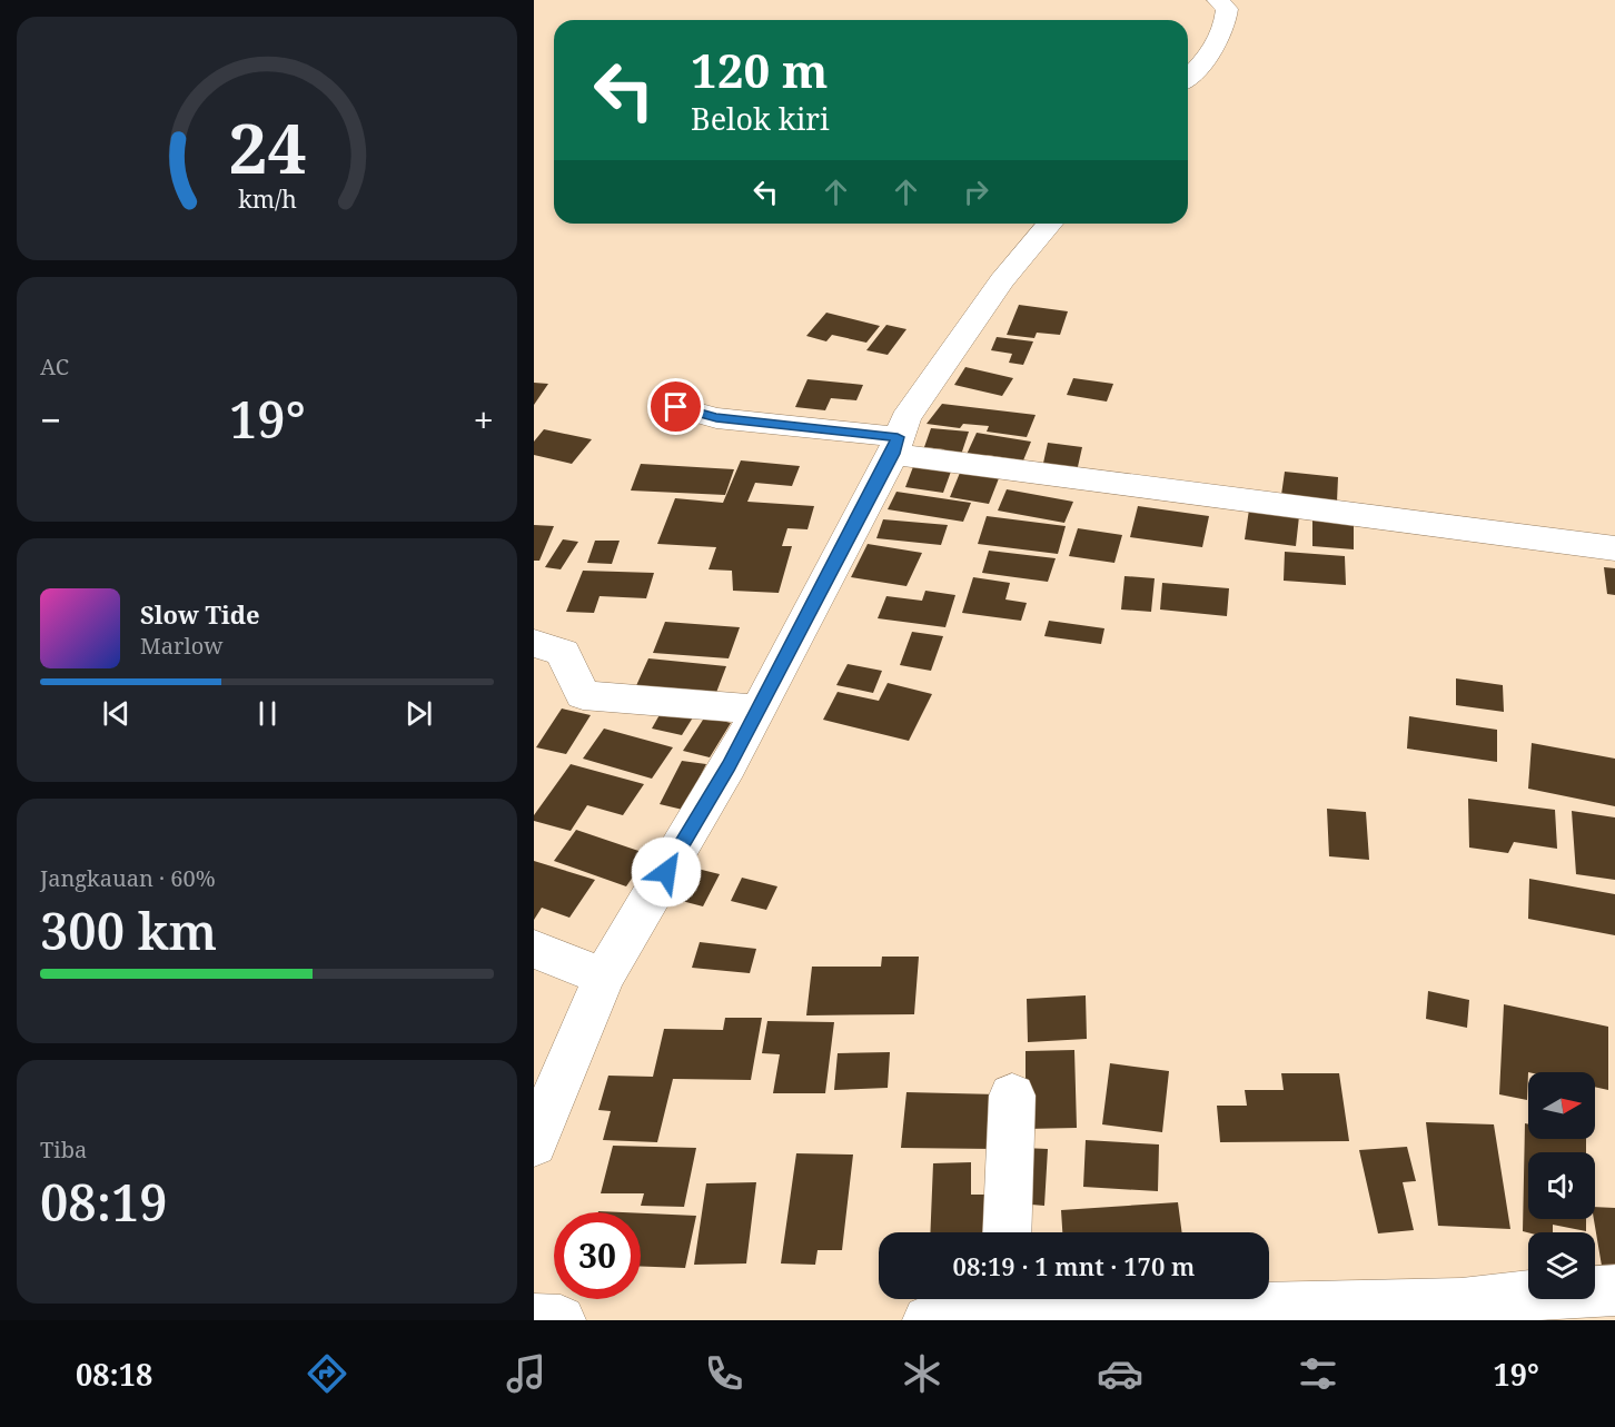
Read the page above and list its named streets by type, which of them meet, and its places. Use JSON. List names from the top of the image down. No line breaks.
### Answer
{"north":"right","page":{"turn":["120 m","Belok kiri"],"tile":["AC",["Jangkauan · 60%","300 km"],["Tiba","08:19"]],"heat":["−","19°","+"],"song":["Slow Tide","Marlow"],"limit":"30","trip":"08:19 · 1 mnt · 170 m","tabs":["08:18","19°"],"gauge":["24","km/h"]}}
